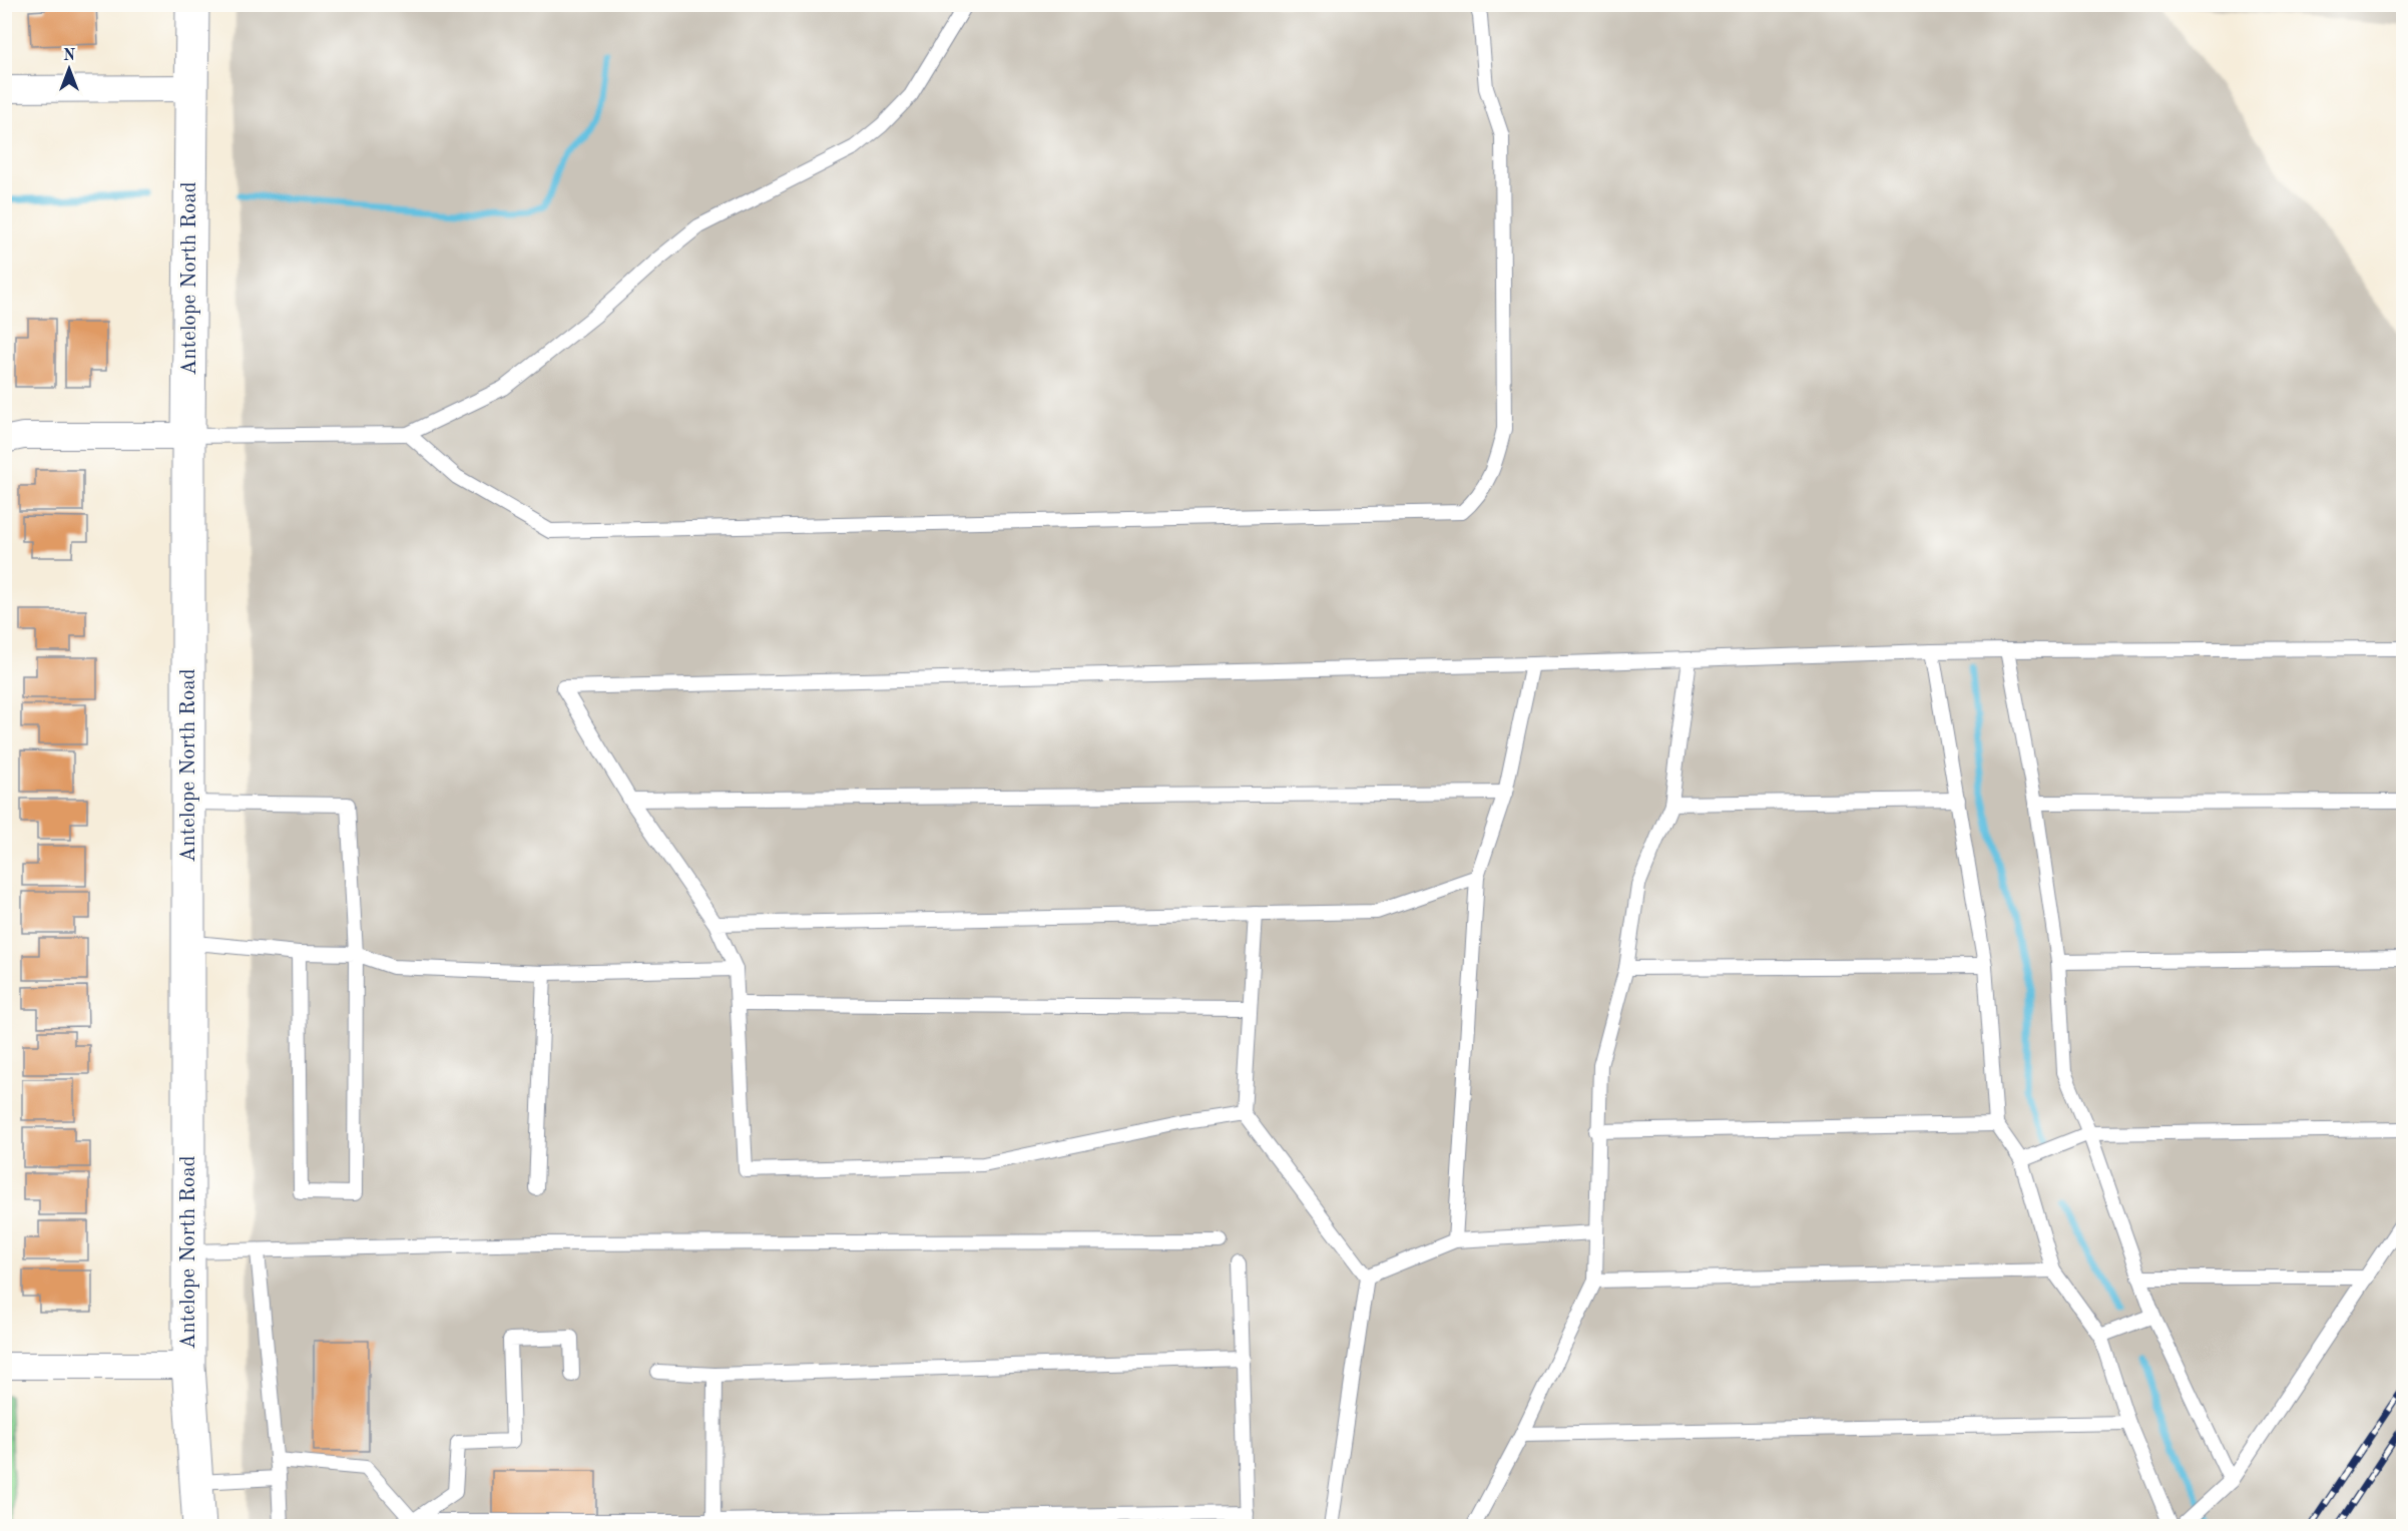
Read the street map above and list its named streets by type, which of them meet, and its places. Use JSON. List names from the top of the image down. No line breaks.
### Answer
{"streets":{"main road":["Antelope North Road"]},"north":"top"}
